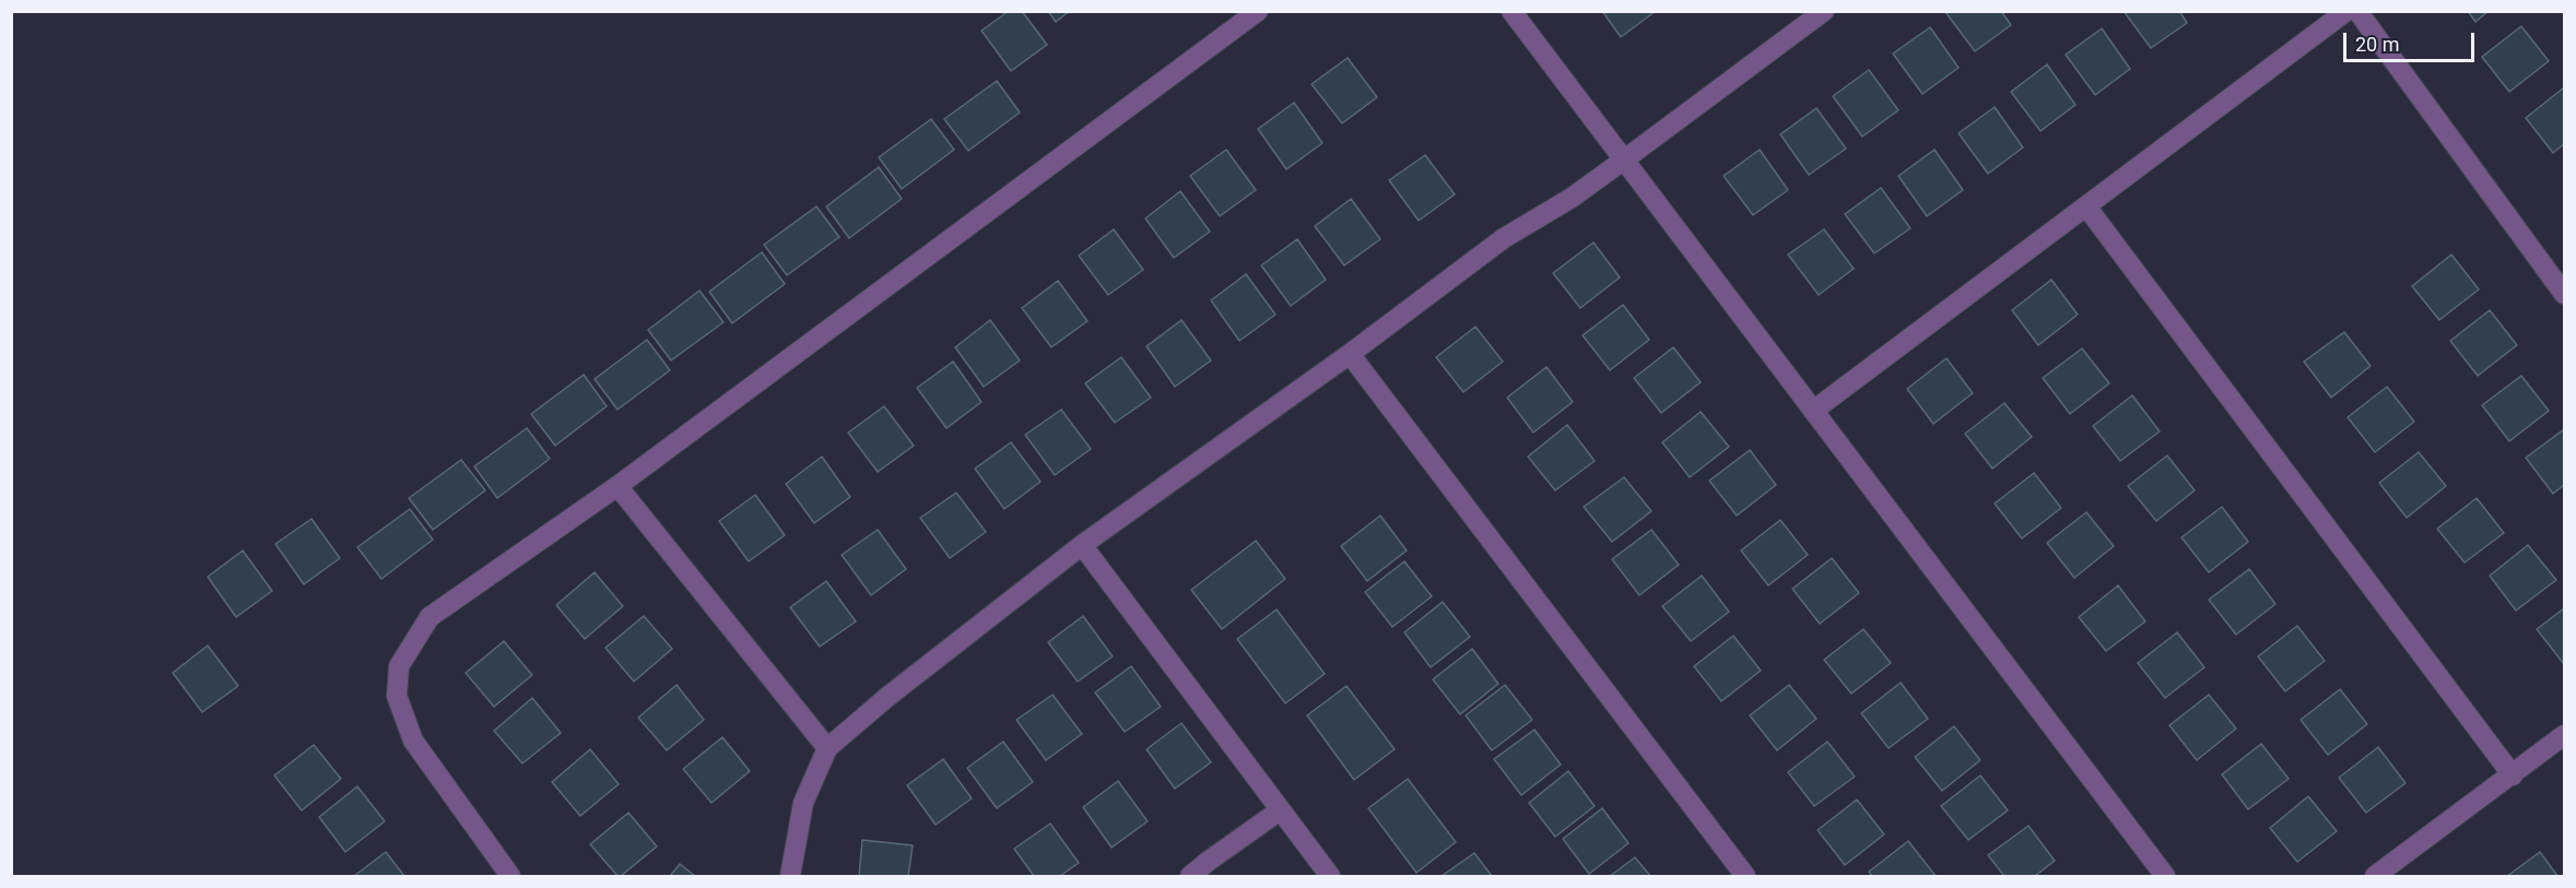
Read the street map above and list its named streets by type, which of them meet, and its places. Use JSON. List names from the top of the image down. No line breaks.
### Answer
{"scale_bar":"20 m"}
